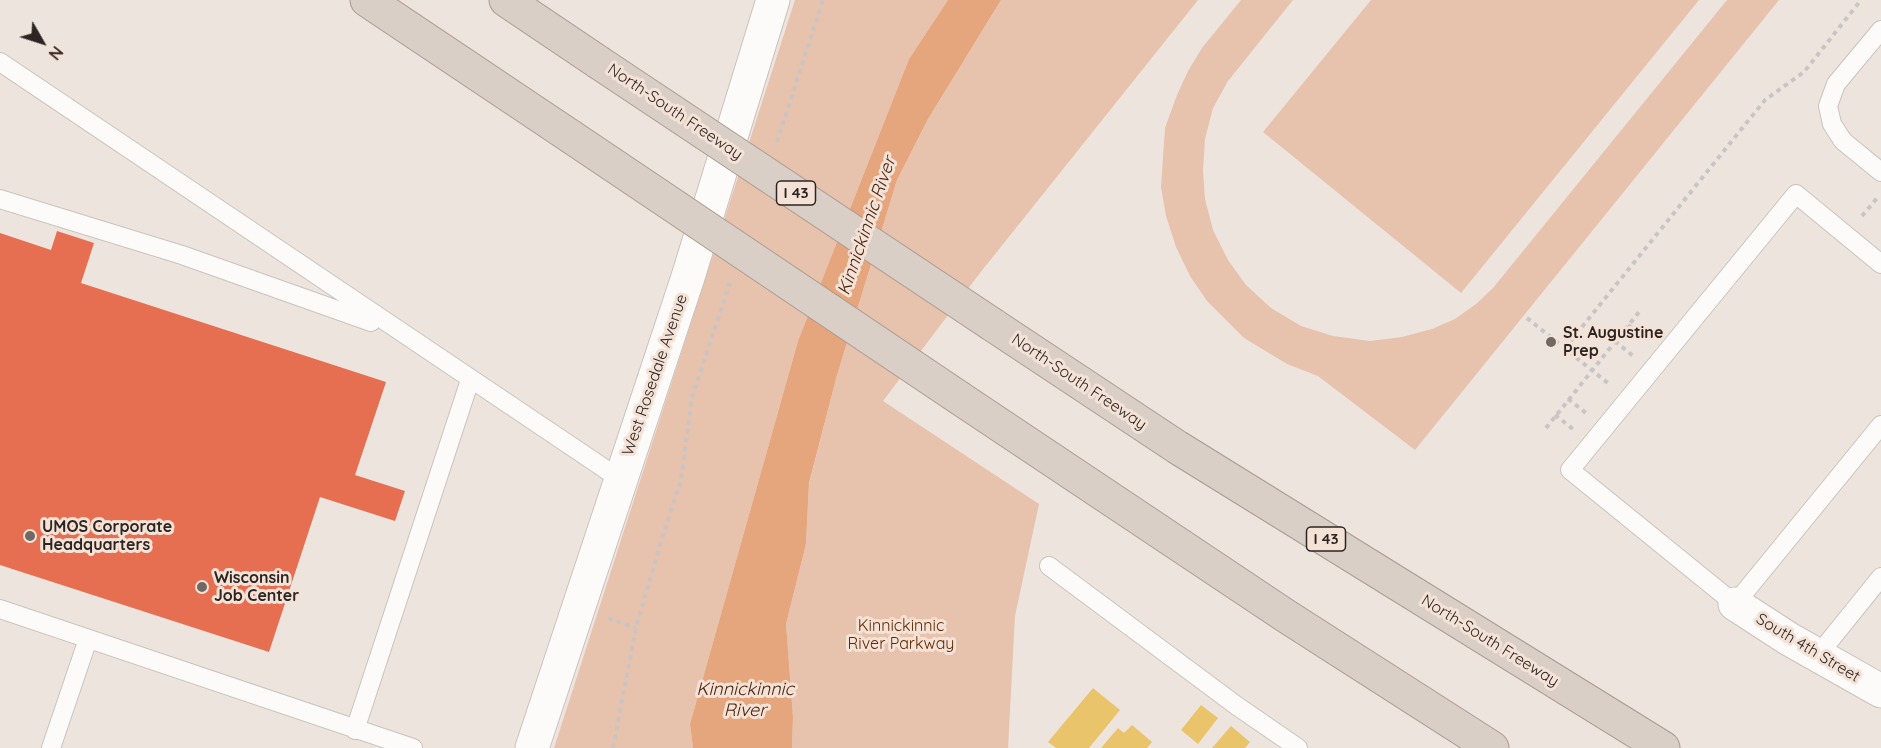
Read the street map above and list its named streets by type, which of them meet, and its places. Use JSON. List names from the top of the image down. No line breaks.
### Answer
{"streets":{"highway":["North-South Freeway","I 43"],"street":["West Rosedale Avenue","South 4th Street"]},"water":["Kinnickinnic River"],"parks":["Kinnickinnic River Parkway"],"places":["St. Augustine Prep","UMOS Corporate Headquarters","Wisconsin Job Center"],"north":"bottom right"}
